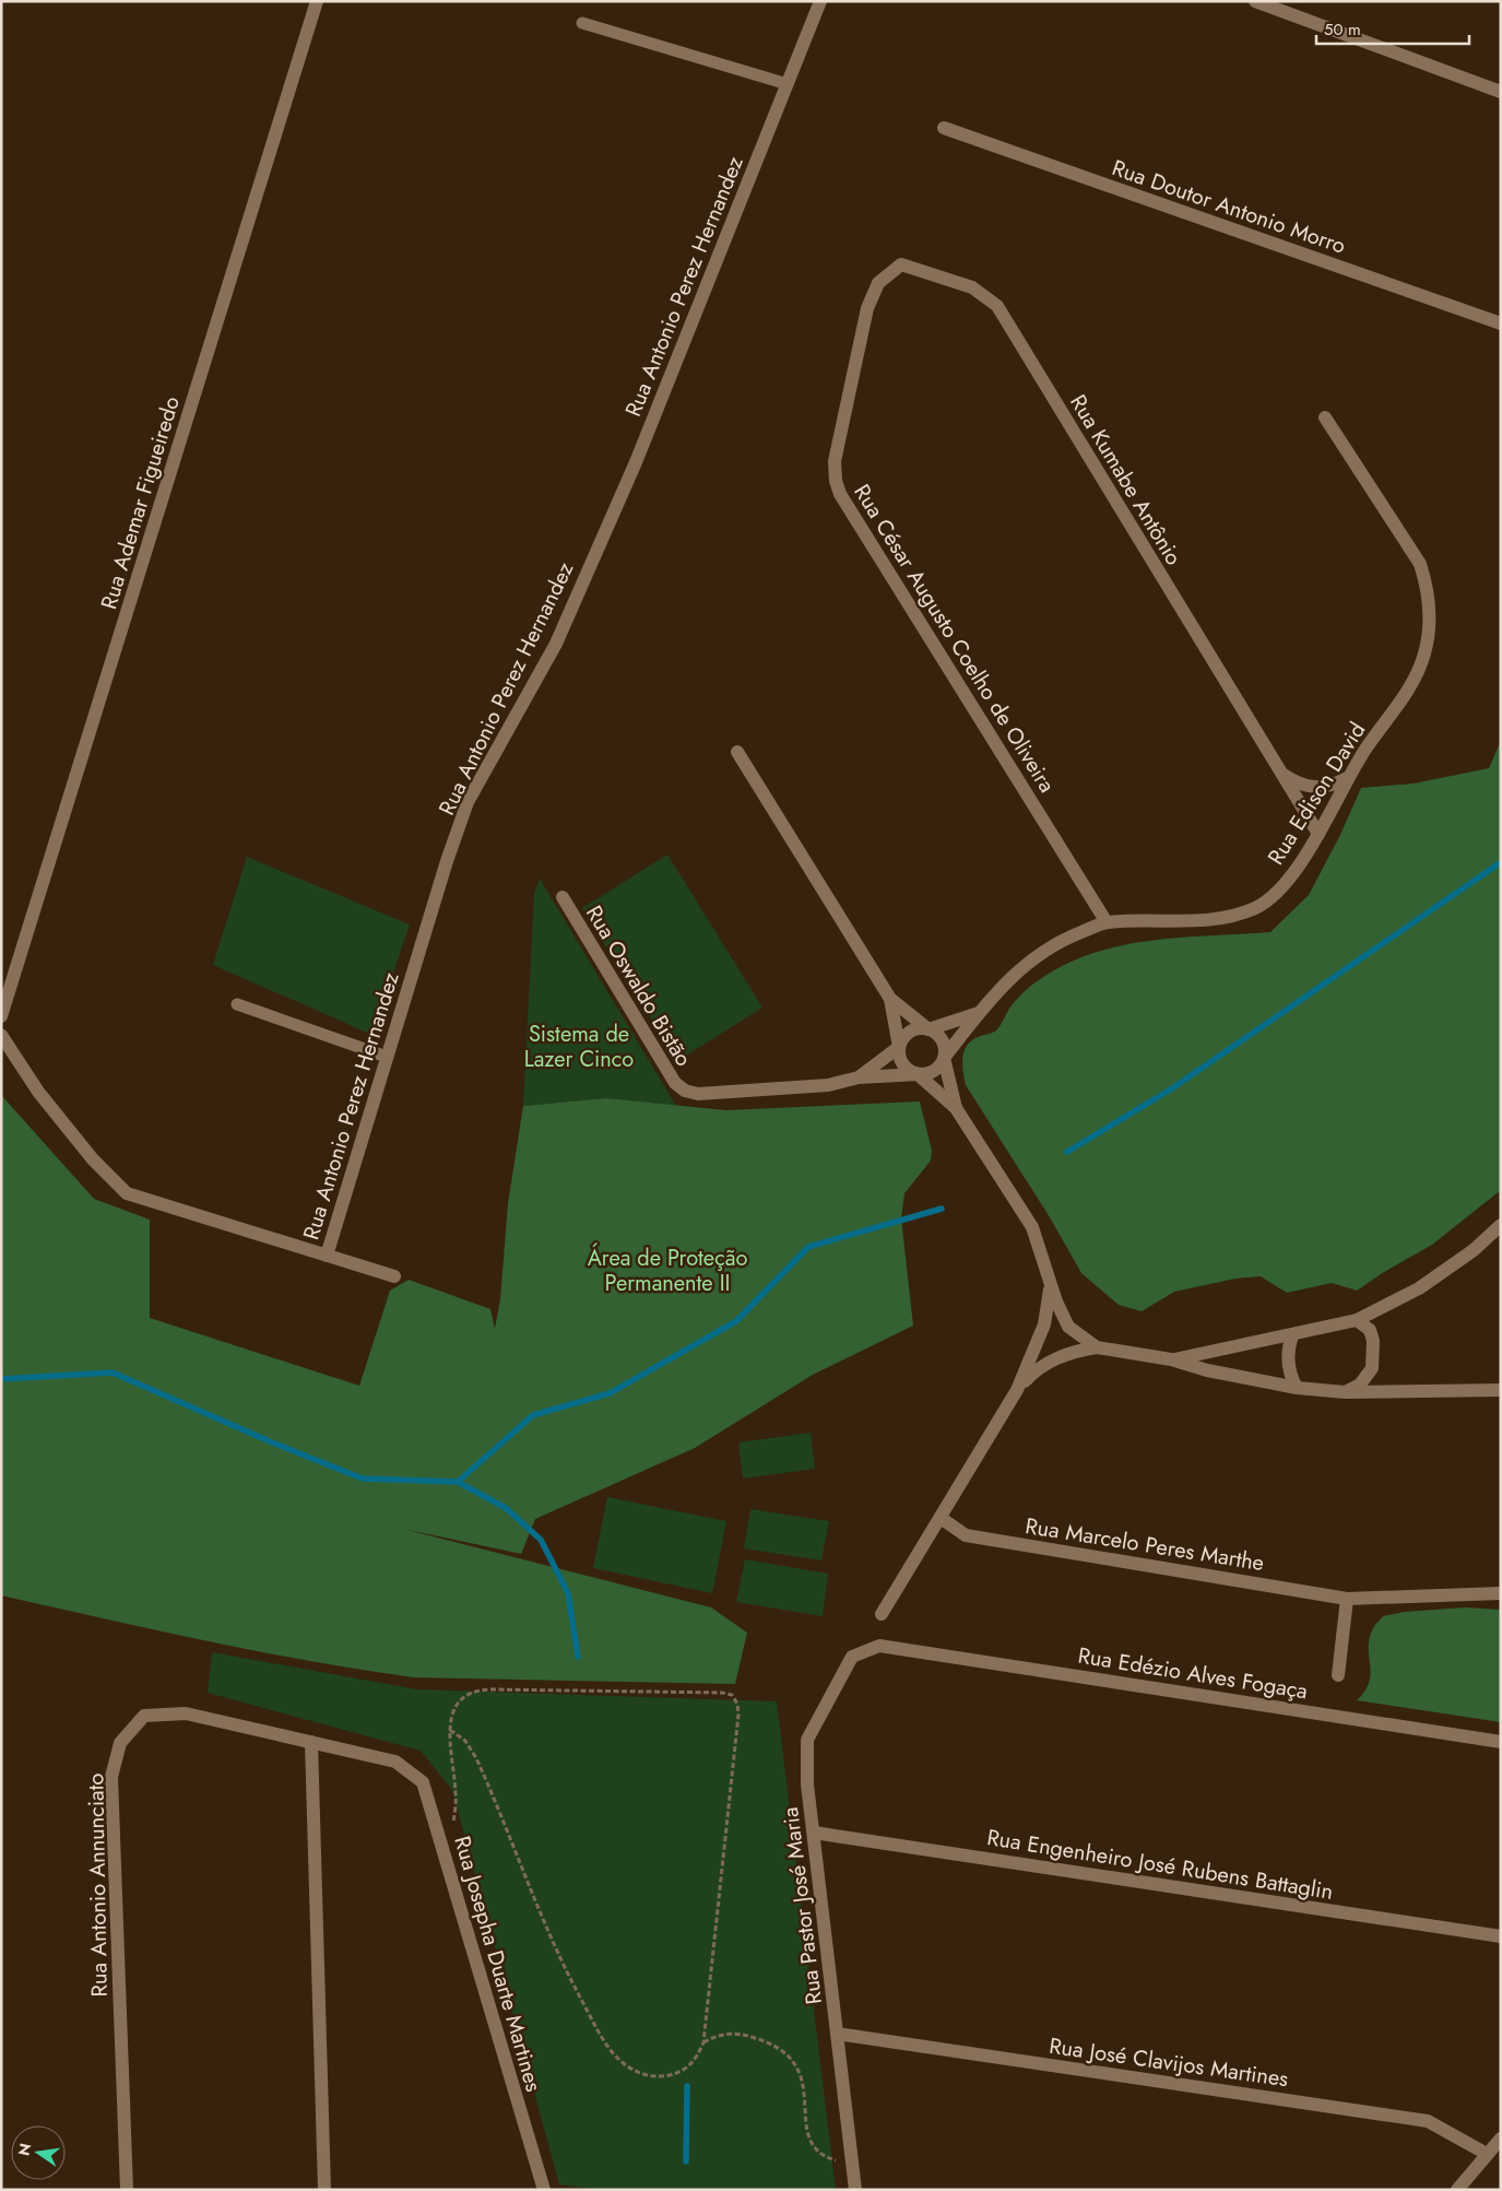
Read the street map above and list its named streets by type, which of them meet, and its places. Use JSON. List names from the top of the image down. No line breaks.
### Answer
{"streets":{"street":["Rua Doutor Antonio Morro","Rua Antonio Perez Hernandez","Rua Kumabe Antônio","Rua Ademar Figueiredo","Rua César Augusto Coelho de Oliveira","Rua Edison David","Rua Oswaldo Bistão","Rua Marcelo Peres Marthe","Rua Edézio Alves Fogaça","Rua Engenheiro José Rubens Battaglin","Rua Antonio Annunciato","Rua Pastor José Maria","Rua Josepha Duarte Martines","Rua José Clavijos Martines"]},"crossings":[["Rua Kumabe Antônio","Rua César Augusto Coelho de Oliveira"],["Rua Kumabe Antônio","Rua Edison David"],["Rua César Augusto Coelho de Oliveira","Rua Edison David"],["Rua Edézio Alves Fogaça","Rua Pastor José Maria"],["Rua Engenheiro José Rubens Battaglin","Rua Pastor José Maria"],["Rua Antonio Annunciato","Rua Josepha Duarte Martines"],["Rua Pastor José Maria","Rua José Clavijos Martines"]],"parks":["Sistema de Lazer Cinco","Área de Proteção Permanente II"],"scale_bar":"50 m","north":"left"}
